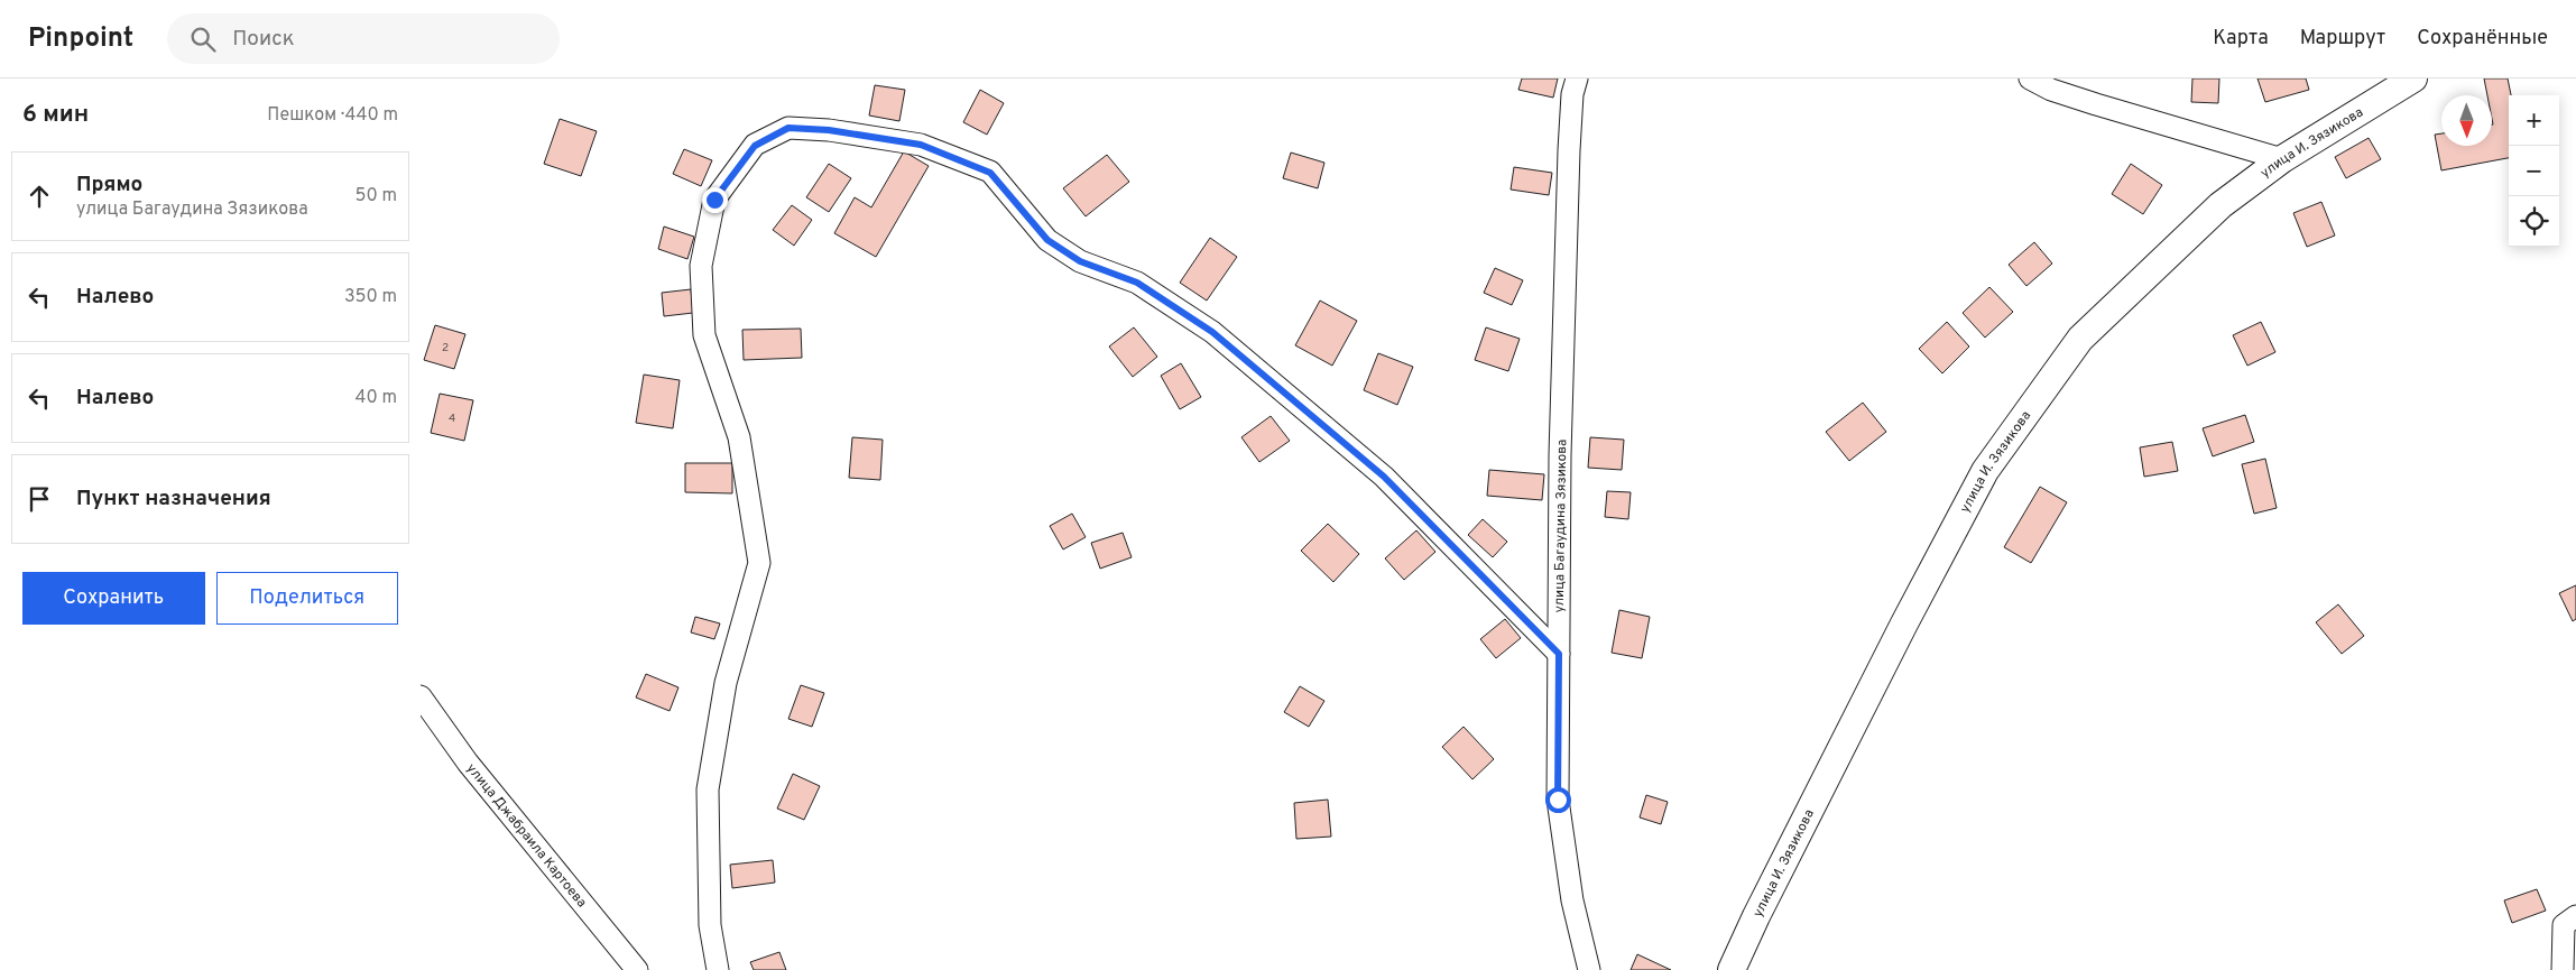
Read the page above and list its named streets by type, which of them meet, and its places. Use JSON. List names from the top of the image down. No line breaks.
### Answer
{"streets":{"main road":["улица И. Зязикова"],"street":["улица Багаудина Зязикова","улица Джабраила Картоева"]},"house_numbers":["2","4"],"north":"bottom","page":{"header":"Pinpoint","search":"Поиск","nav":["Карта","Маршрут","Сохранённые"],"heading":["6 мин","Пешком · 440 m"],"map_buttons":["+","−"],"list":[["Прямо","улица Багаудина Зязикова","50 m"],["Налево","350 m"],["Налево","40 m"],"Пункт назначения"],"buttons":["Сохранить","Поделиться"]}}
